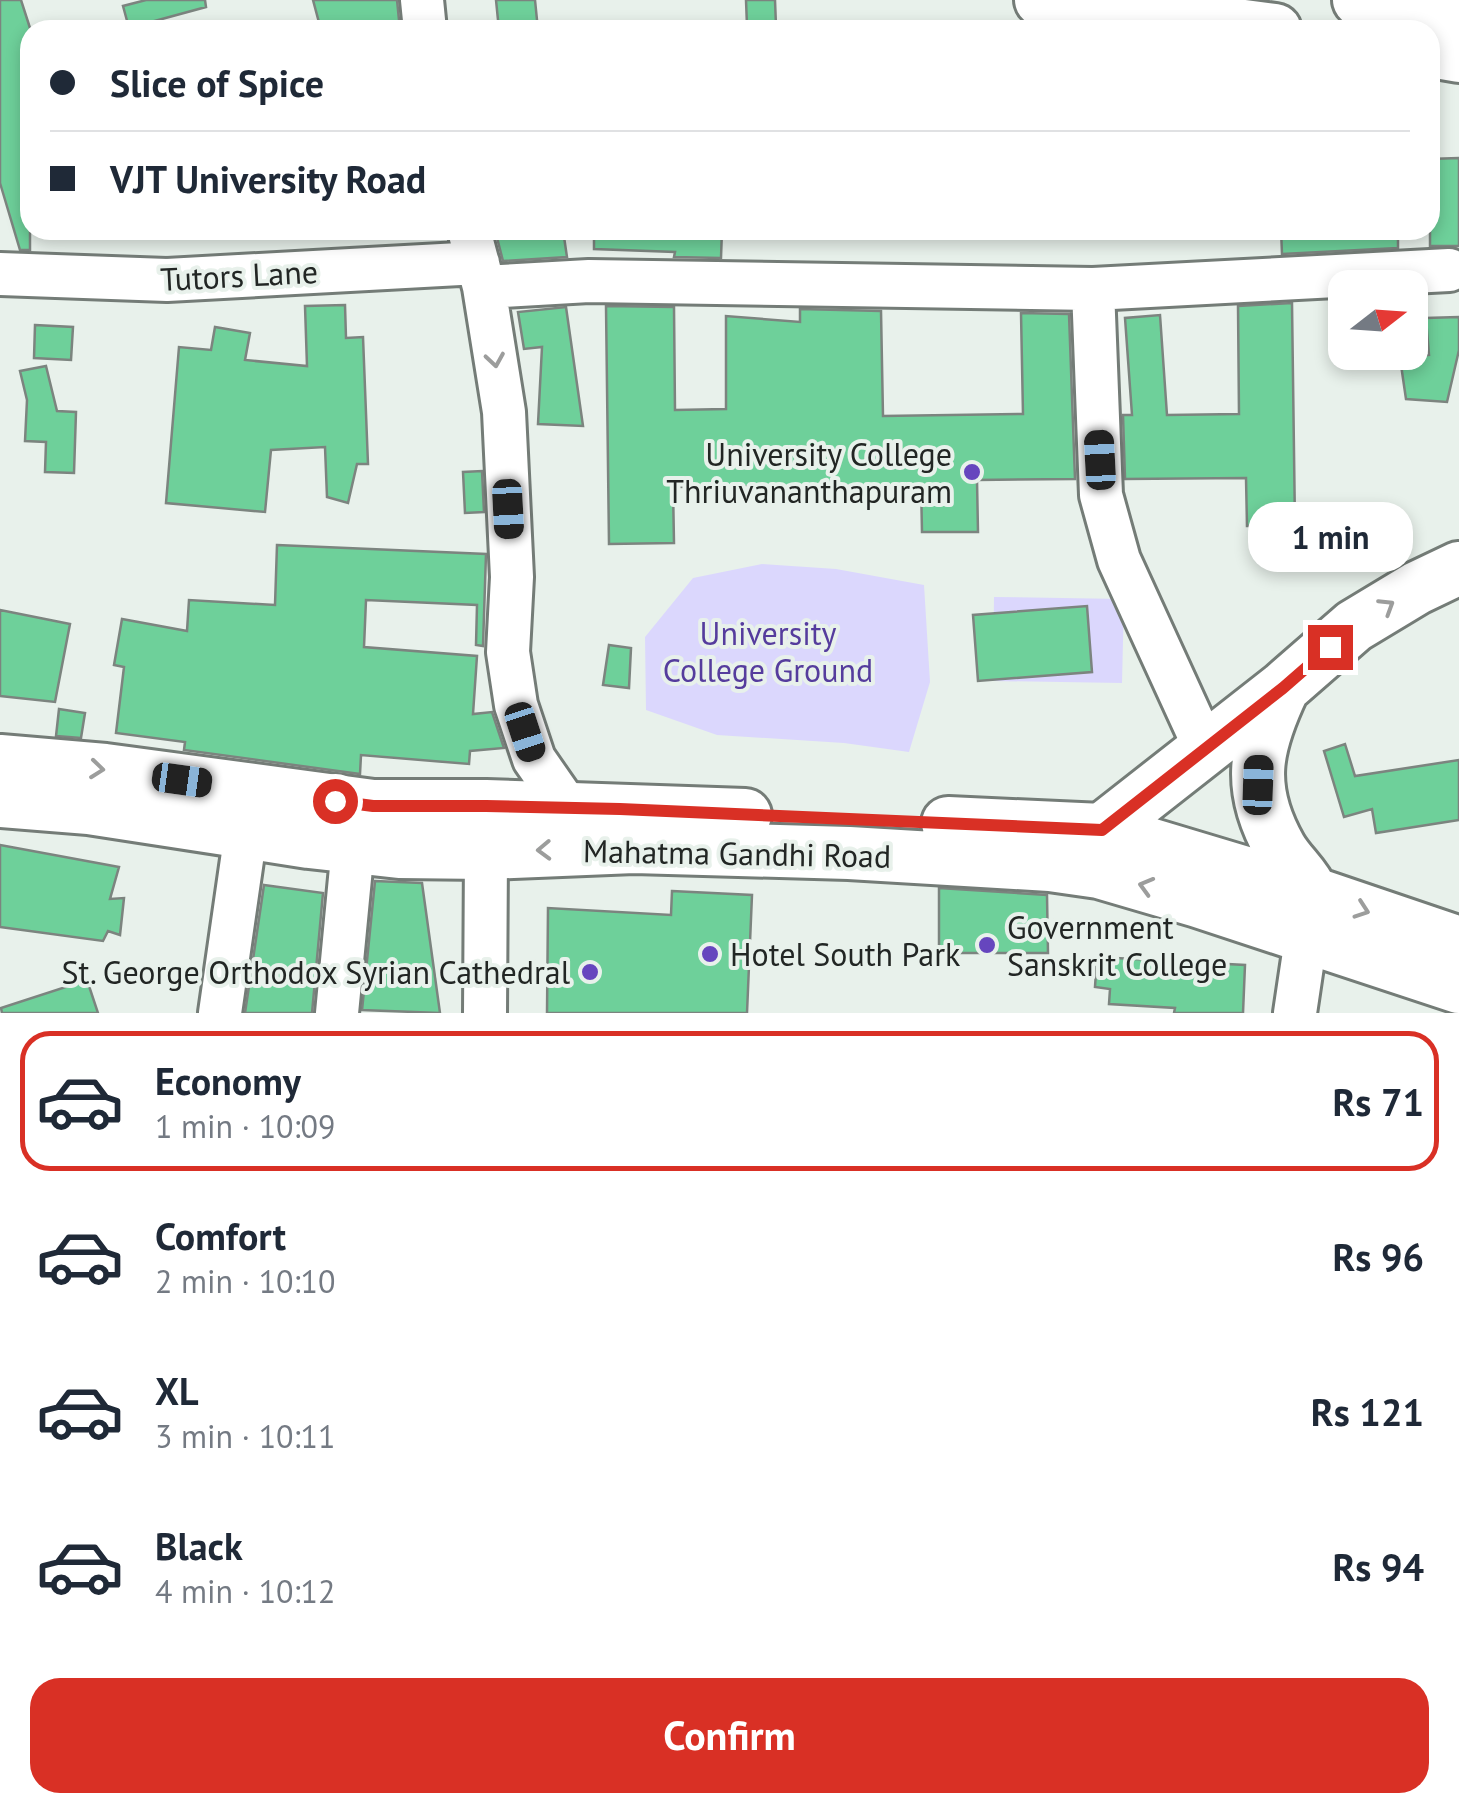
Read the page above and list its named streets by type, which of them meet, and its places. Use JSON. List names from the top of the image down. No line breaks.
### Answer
{"streets":{"main road":["Mahatma Gandhi Road"],"street":["Tutors Lane"]},"parks":["University College Ground"],"places":["University College Thriuvananthapuram","Government Sanskrit College","Hotel South Park","St. George Orthodox Syrian Cathedral"],"north":"right","page":{"banner":["Slice of Spice","VJT University Road"],"bubble":"1 min","list":[{"name":"Economy","note":"1 min · 10:09","value":"Rs 71"},{"name":"Comfort","note":"2 min · 10:10","value":"Rs 96"},{"name":"XL","note":"3 min · 10:11","value":"Rs 121"},{"name":"Black","note":"4 min · 10:12","value":"Rs 94"}],"buttons":"Confirm"}}
